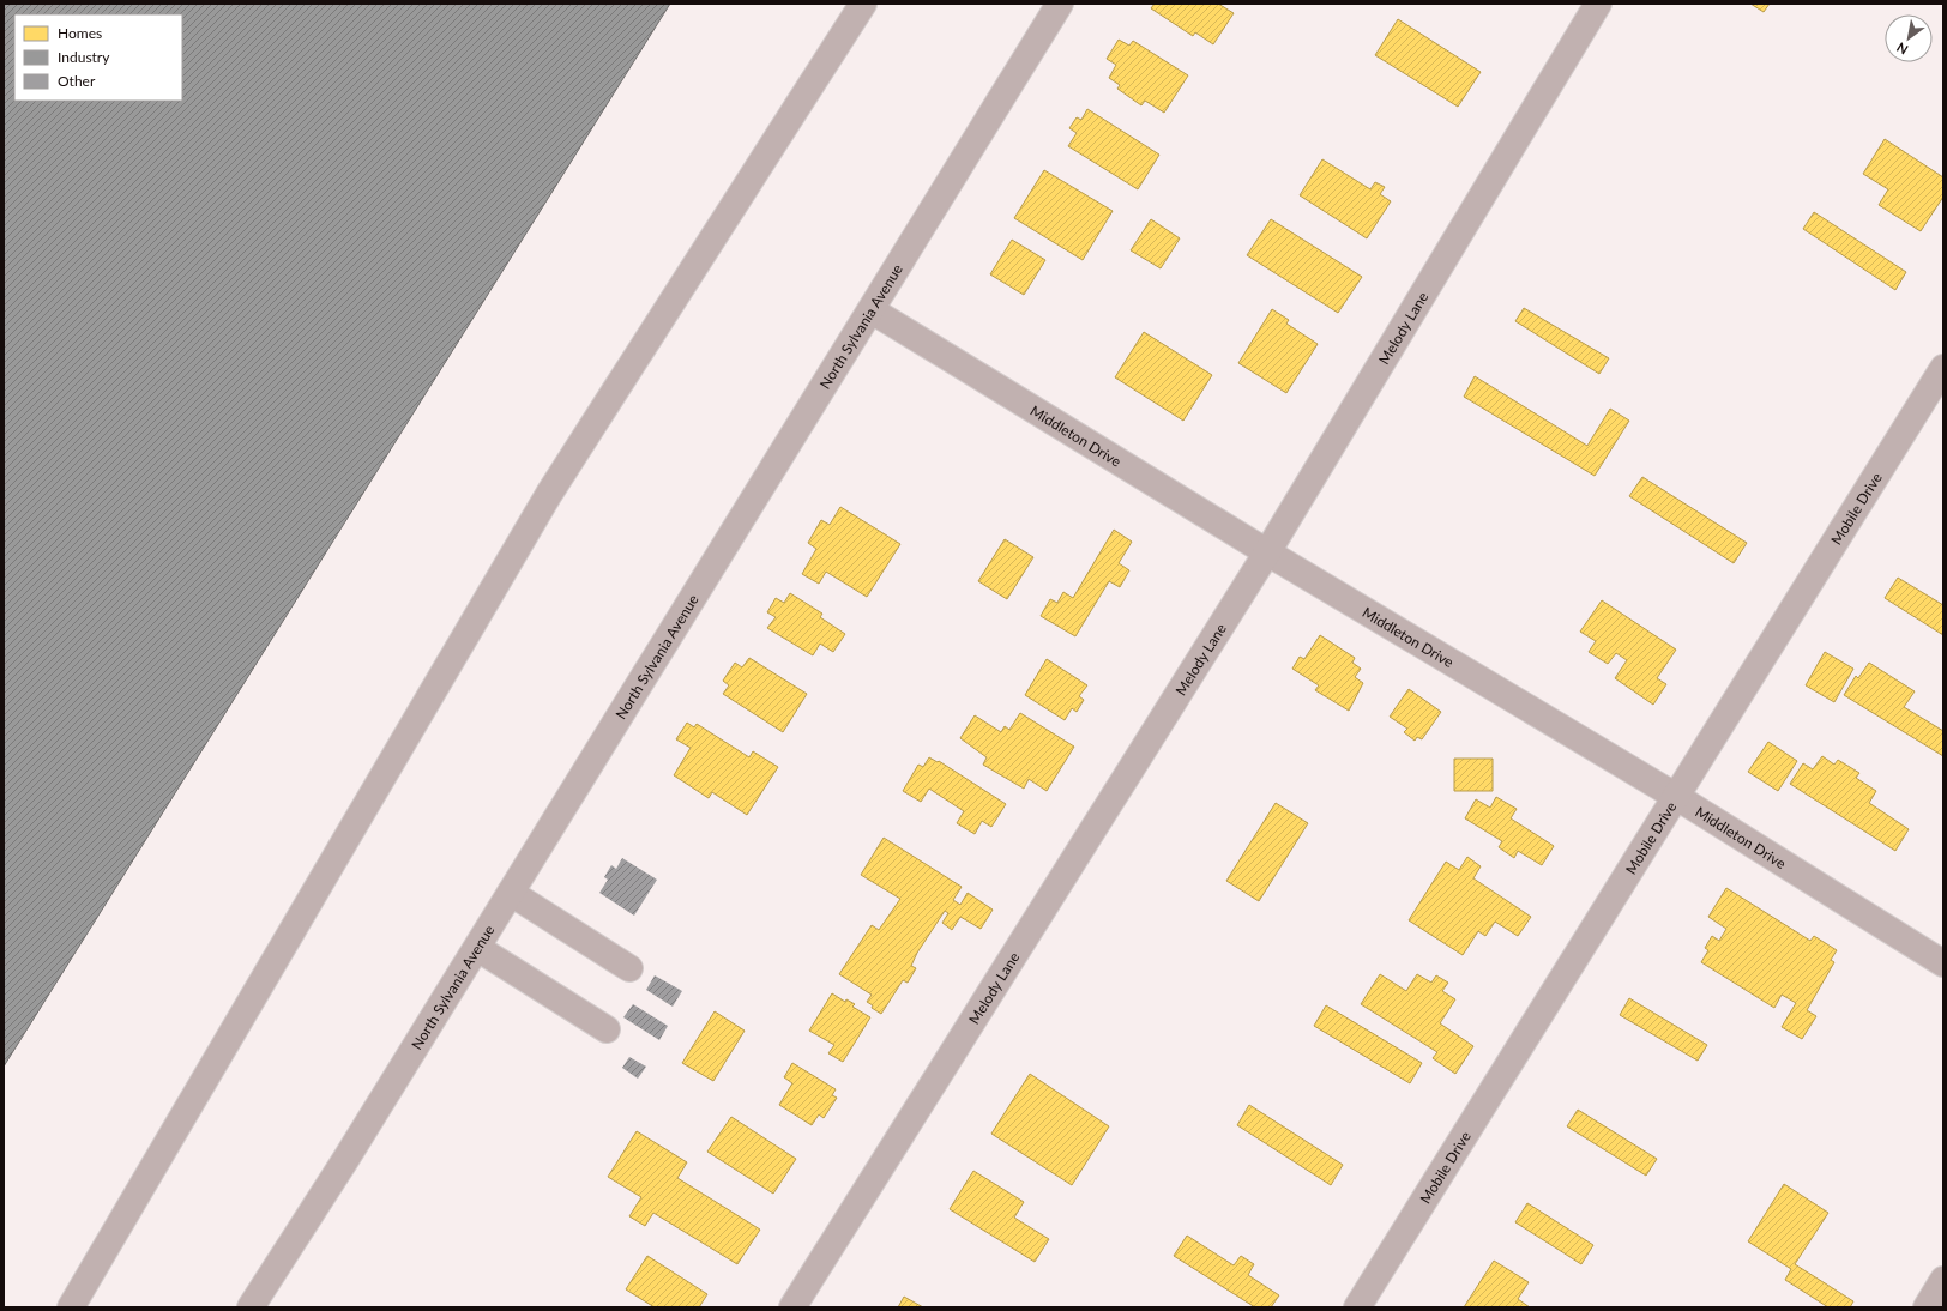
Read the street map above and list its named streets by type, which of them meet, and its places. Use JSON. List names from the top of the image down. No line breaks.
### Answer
{"streets":{"street":["North Sylvania Avenue","Melody Lane","Middleton Drive","Mobile Drive"]},"crossings":[["North Sylvania Avenue","Middleton Drive"],["Melody Lane","Middleton Drive"],["Middleton Drive","Mobile Drive"]],"legend":["Homes","Industry","Other"],"north":"bottom left"}
